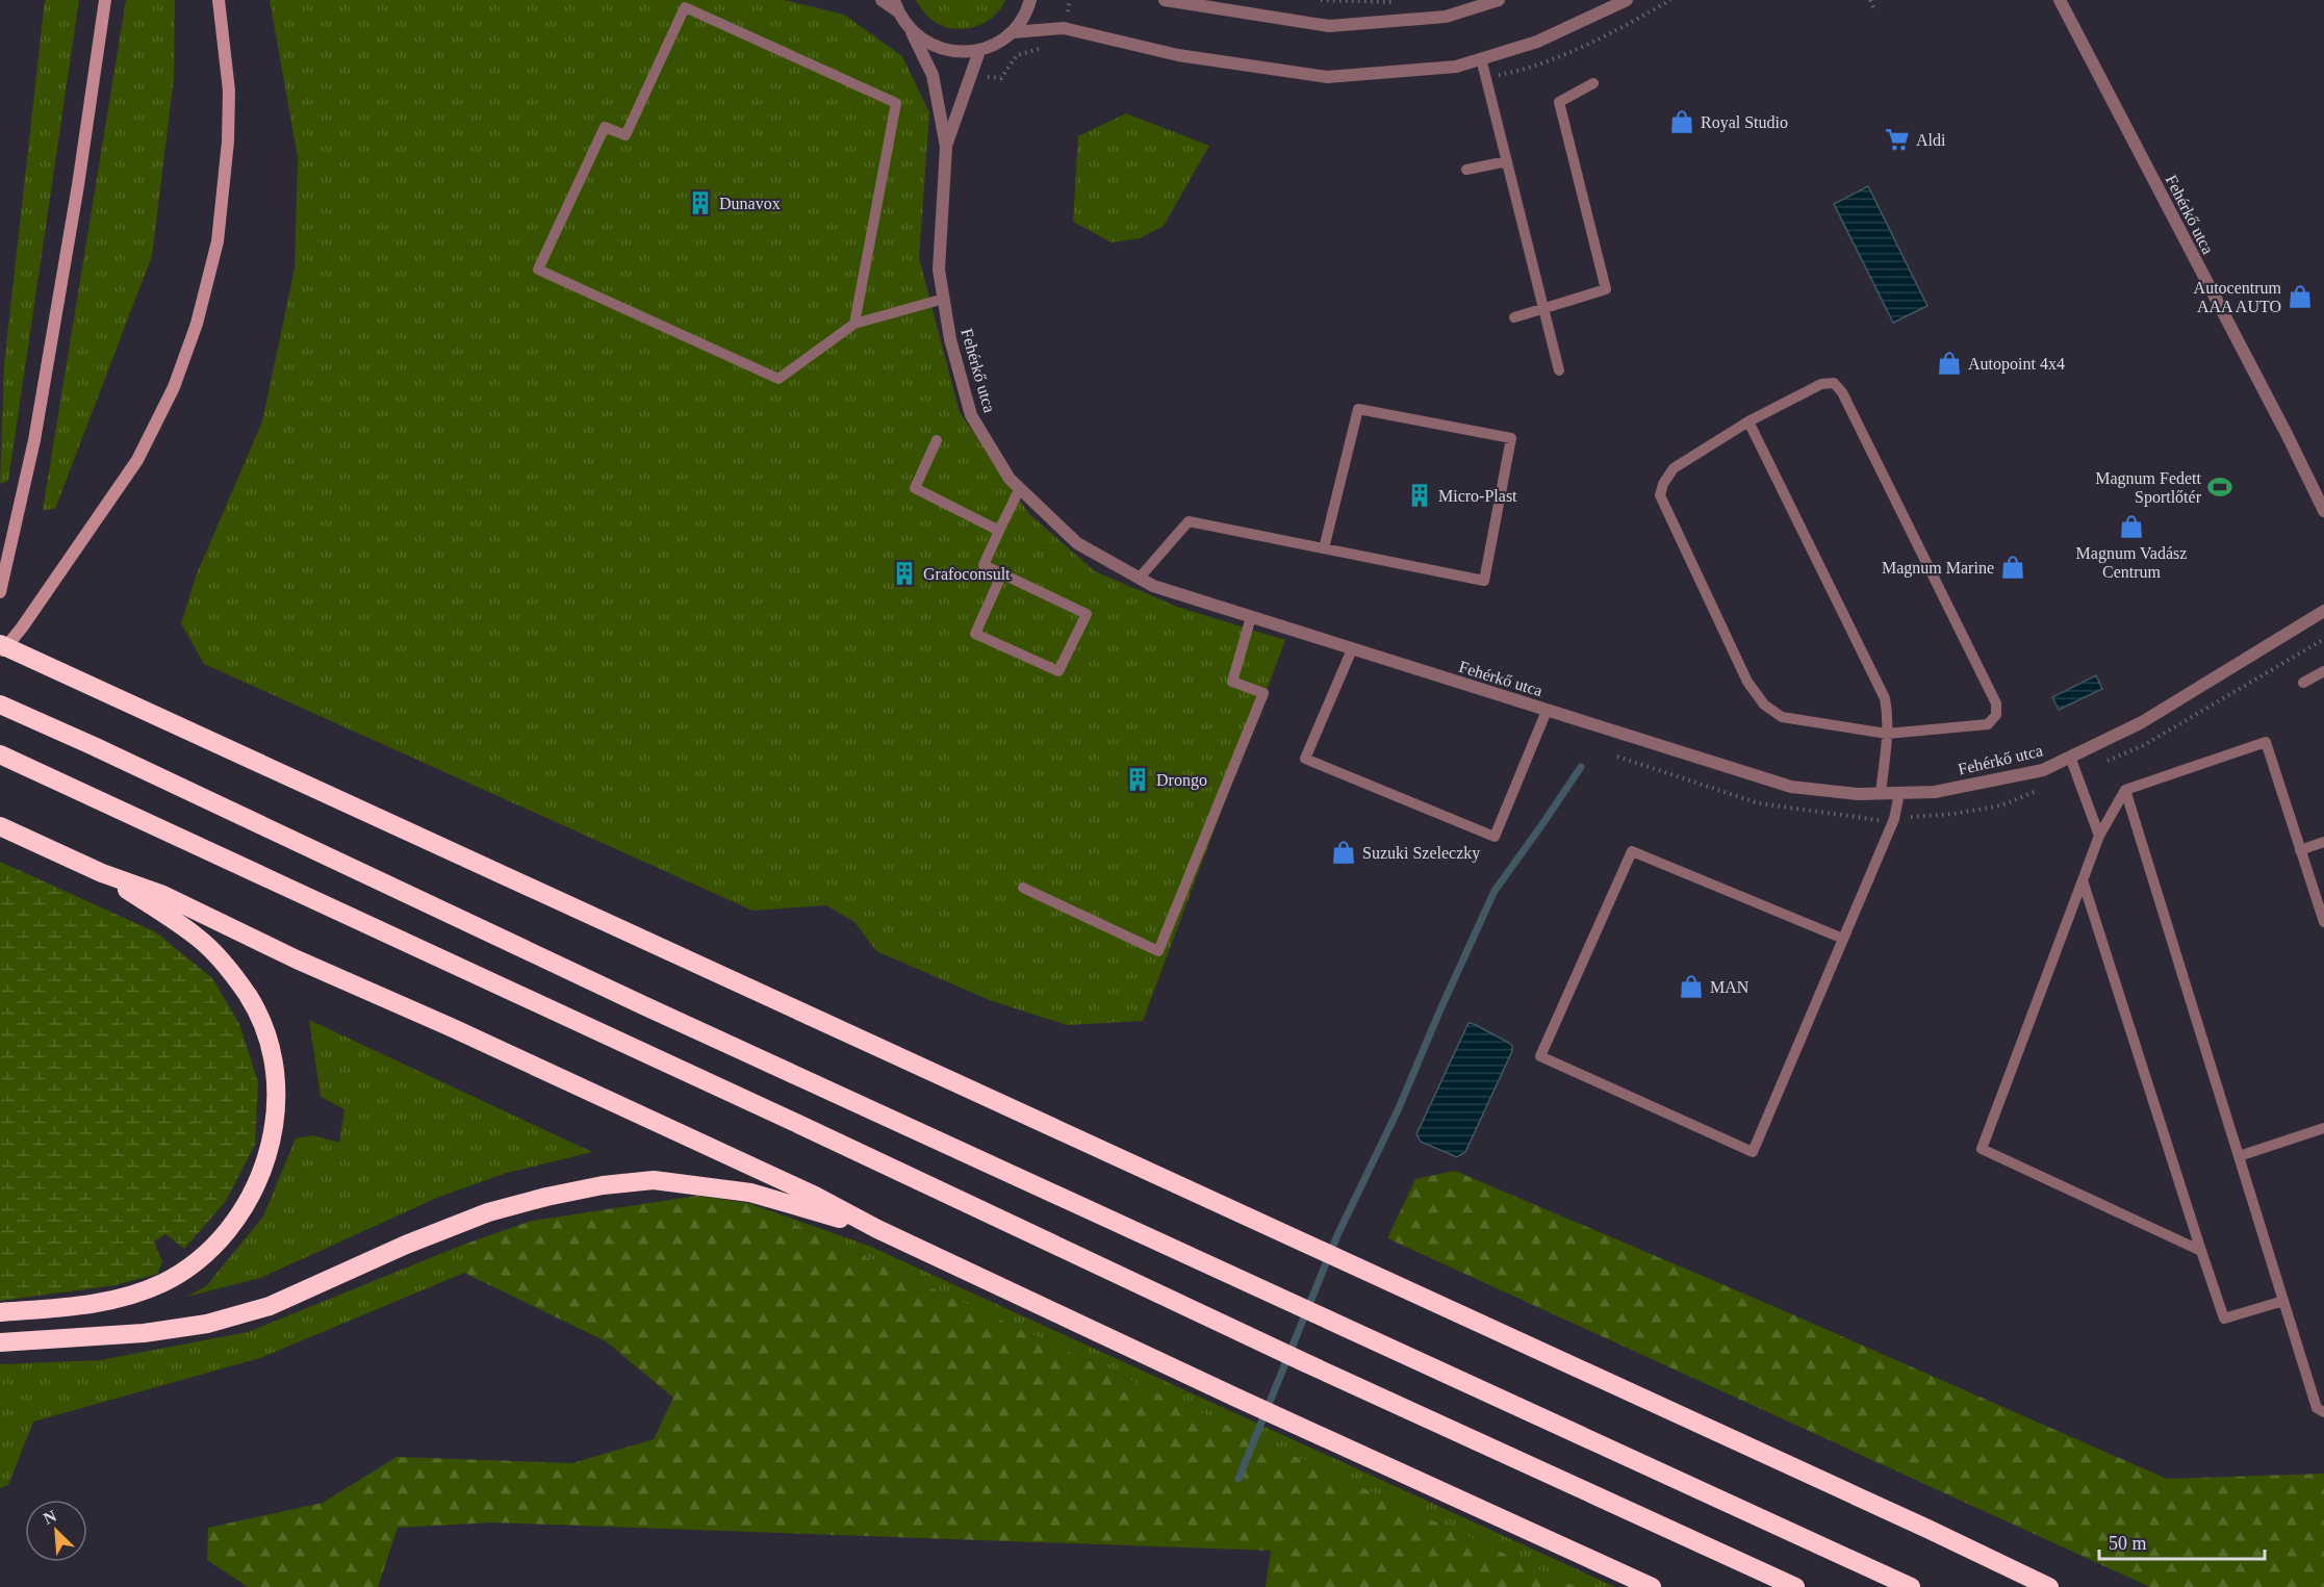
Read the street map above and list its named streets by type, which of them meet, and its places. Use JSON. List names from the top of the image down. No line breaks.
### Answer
{"streets":{"street":["Fehérkő utca"]},"places":{"shop":["Royal Studio","Autocentrum AAA AUTO","Autopoint 4x4","Magnum Vadász Centrum","Magnum Marine","Suzuki Szeleczky","MAN"],"supermarket":["Aldi"],"building":["Dunavox","Micro-Plast","Grafoconsult","Drongo"],"sports":["Magnum Fedett Sportlőtér"]},"scale_bar":"50 m","north":"top left"}
